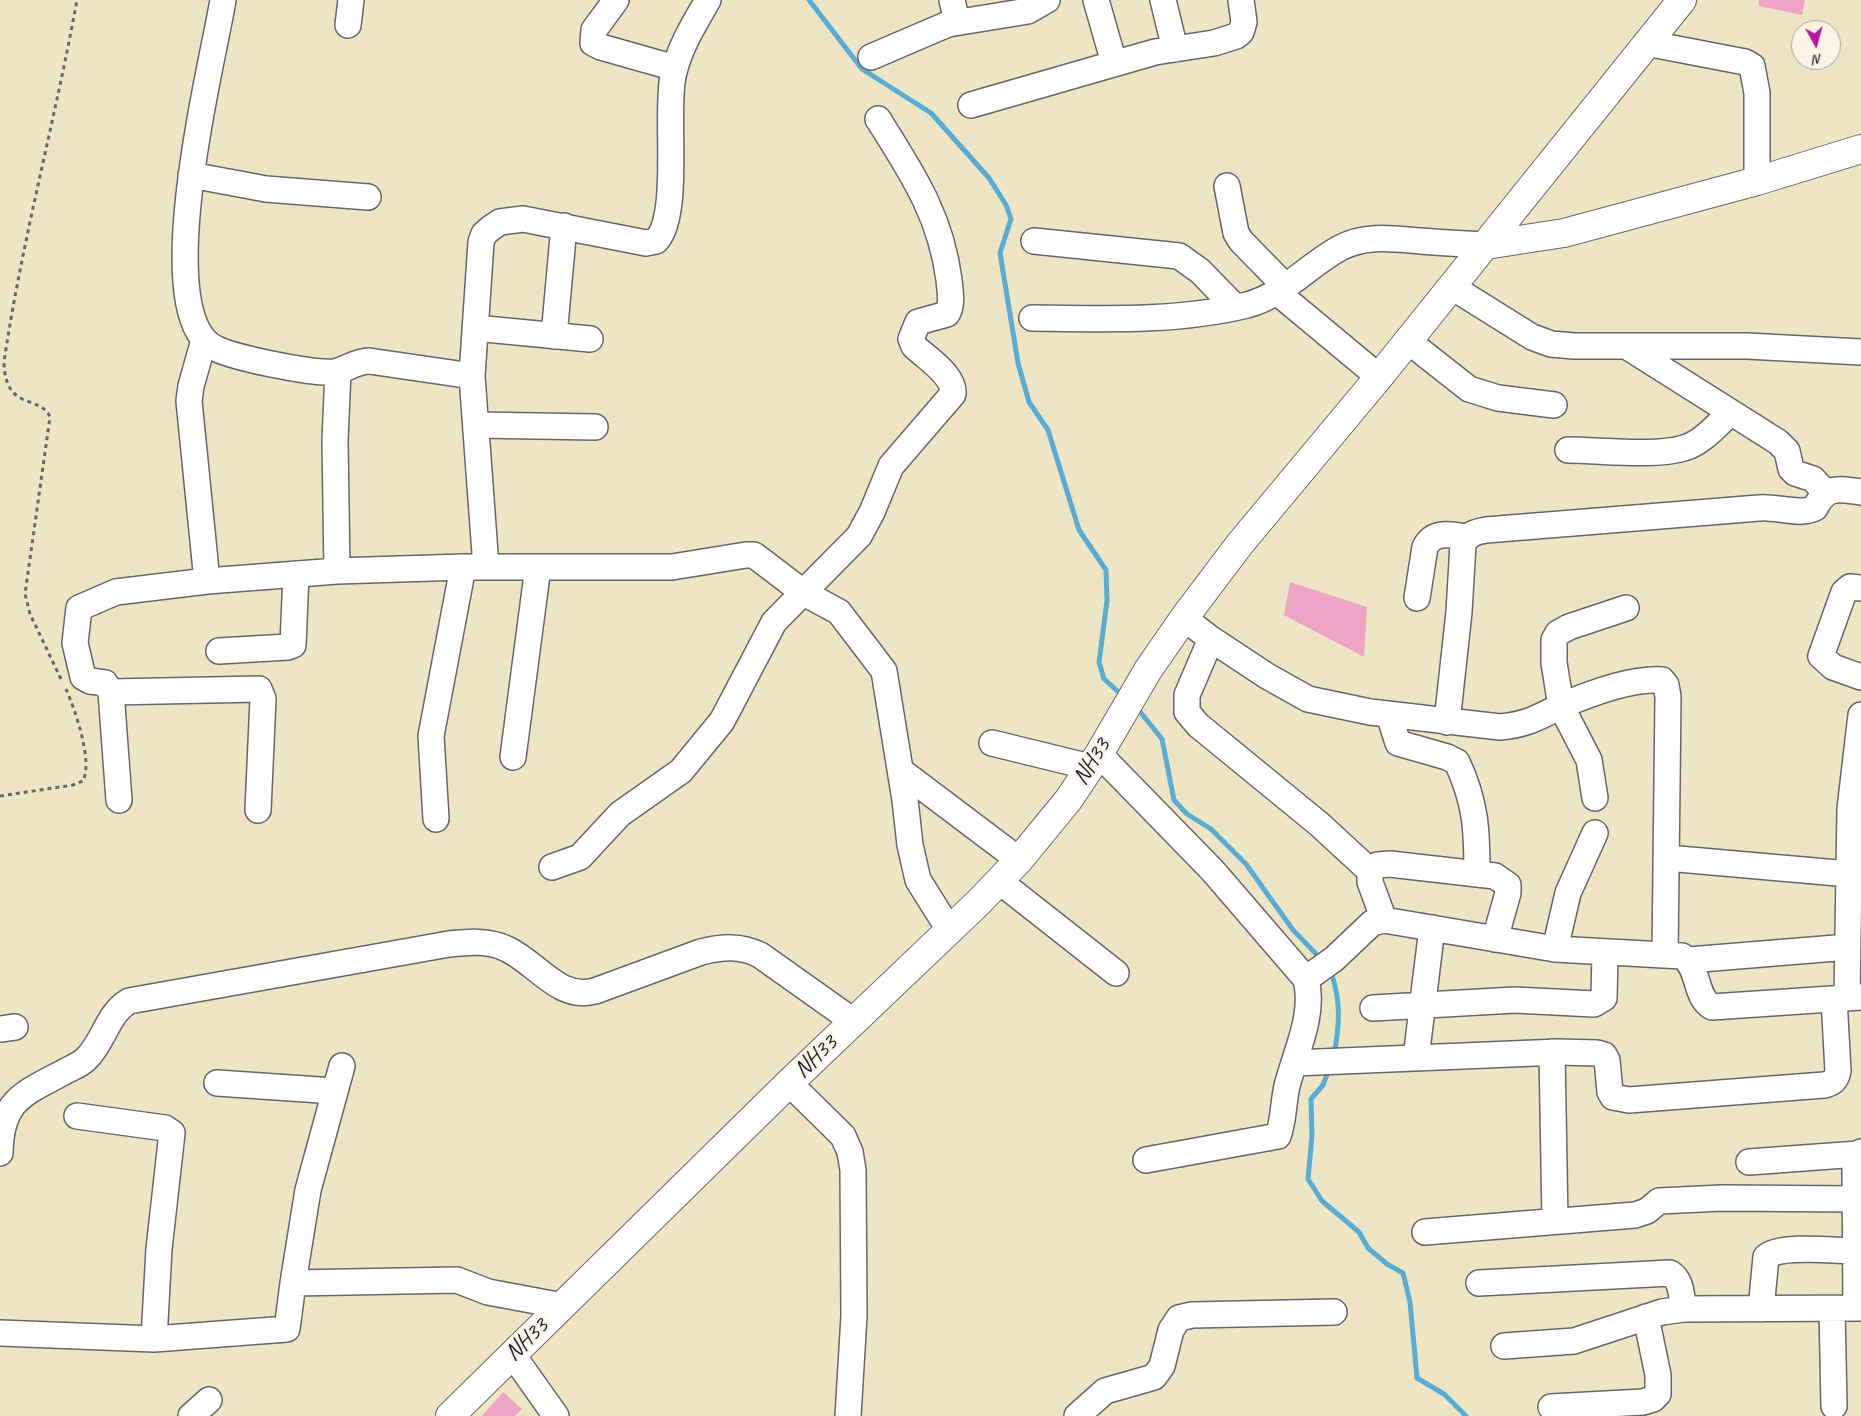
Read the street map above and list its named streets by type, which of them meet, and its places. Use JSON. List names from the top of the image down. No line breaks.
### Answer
{"streets":{"main road":["NH33"]},"north":"bottom"}
